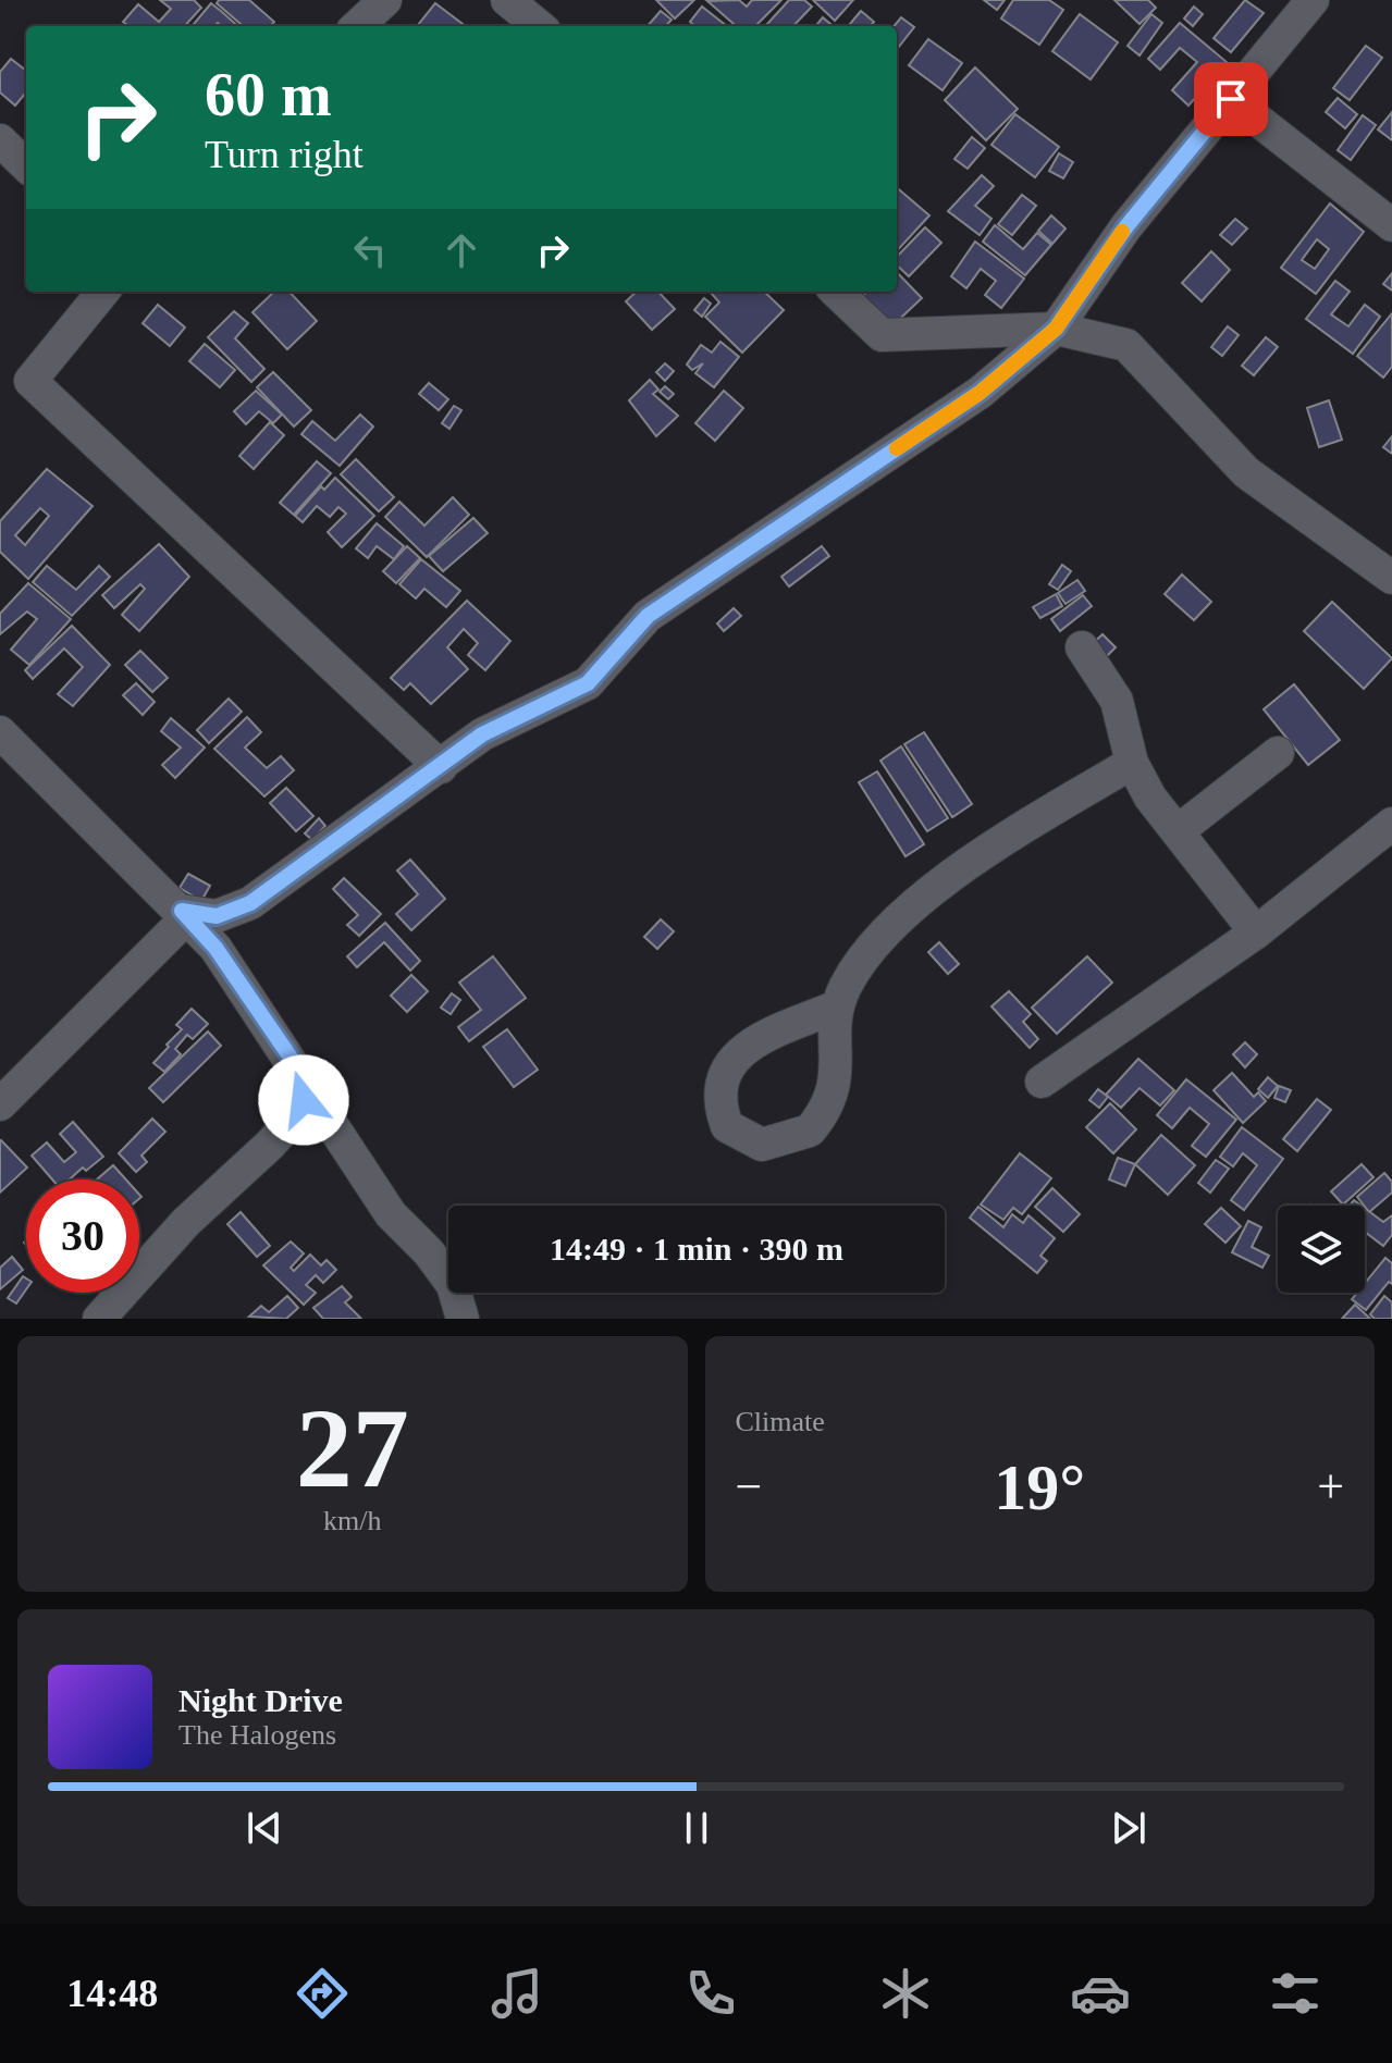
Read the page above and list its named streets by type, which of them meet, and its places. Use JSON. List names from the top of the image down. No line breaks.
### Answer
{"page":{"turn":["60 m","Turn right"],"limit":"30","trip":"14:49 · 1 min · 390 m","tile":[["27","km/h"],"Climate"],"heat":["−","19°","+"],"song":["Night Drive","The Halogens"],"tabs":"14:48"}}
